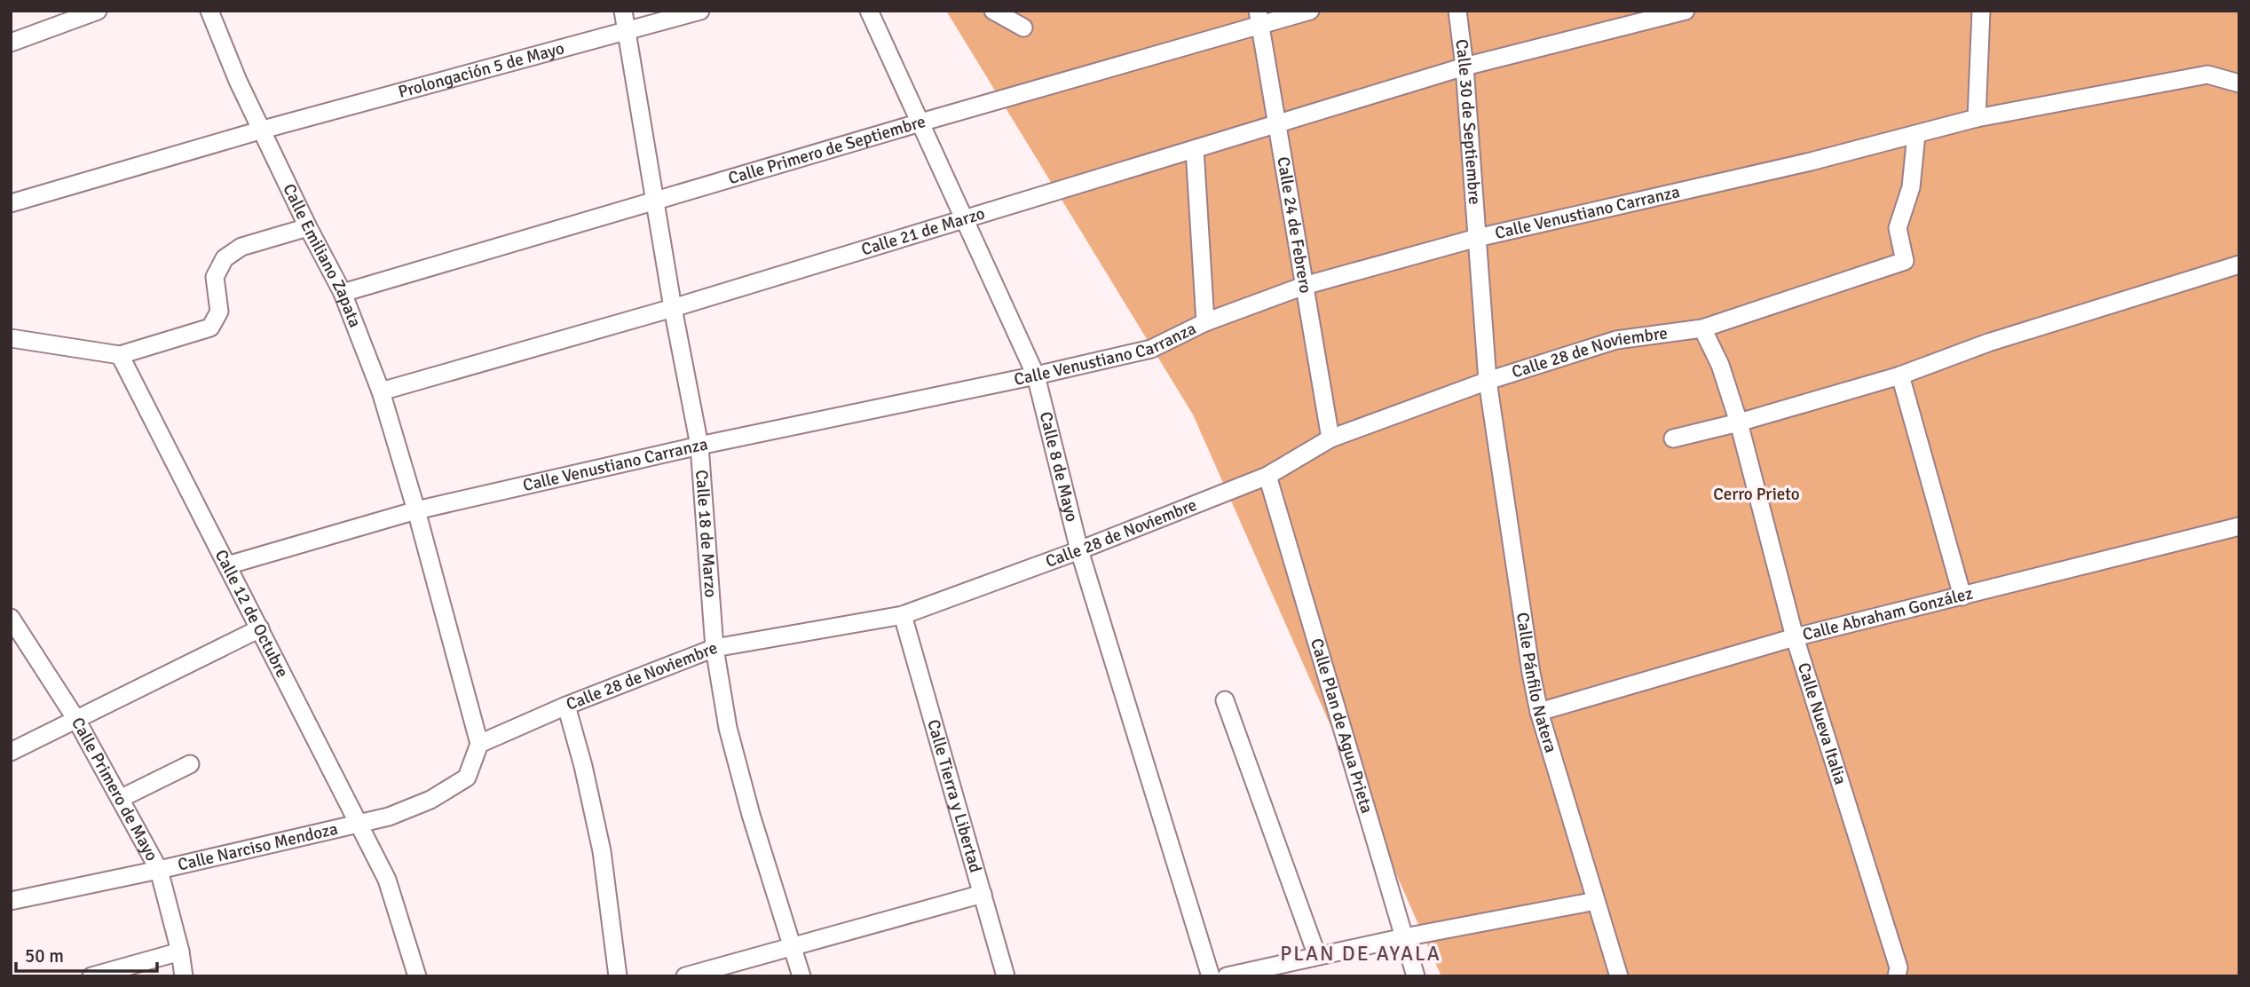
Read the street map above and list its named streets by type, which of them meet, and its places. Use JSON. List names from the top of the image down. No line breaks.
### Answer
{"streets":{"street":["Prolongación 5 de Mayo","Calle 30 de Septiembre","Calle Primero de Septiembre","Calle Venustiano Carranza","Calle 24 de Febrero","Calle 21 de Marzo","Calle Emiliano Zapata","Calle 28 de Noviembre","Calle 8 de Mayo","Calle 18 de Marzo","Calle 12 de Octubre","Calle Abraham González","Calle Pánfilo Natera","Calle Nueva Italia","Calle Plan de Agua Prieta","Calle Primero de Mayo","Calle Tierra y Libertad","Calle Narciso Mendoza"]},"crossings":[["Prolongación 5 de Mayo","Calle Emiliano Zapata"],["Prolongación 5 de Mayo","Calle 18 de Marzo"],["Calle 30 de Septiembre","Calle Venustiano Carranza"],["Calle 30 de Septiembre","Calle 21 de Marzo"],["Calle 30 de Septiembre","Calle 28 de Noviembre"],["Calle 30 de Septiembre","Calle Pánfilo Natera"],["Calle Primero de Septiembre","Calle 24 de Febrero"],["Calle Primero de Septiembre","Calle Emiliano Zapata"],["Calle Primero de Septiembre","Calle 8 de Mayo"],["Calle Primero de Septiembre","Calle 18 de Marzo"],["Calle Venustiano Carranza","Calle 24 de Febrero"],["Calle Venustiano Carranza","Calle Emiliano Zapata"],["Calle Venustiano Carranza","Calle 28 de Noviembre"],["Calle Venustiano Carranza","Calle 8 de Mayo"],["Calle Venustiano Carranza","Calle 18 de Marzo"],["Calle Venustiano Carranza","Calle 12 de Octubre"],["Calle 24 de Febrero","Calle 21 de Marzo"],["Calle 24 de Febrero","Calle 28 de Noviembre"],["Calle 21 de Marzo","Calle Emiliano Zapata"],["Calle 21 de Marzo","Calle 8 de Mayo"],["Calle 21 de Marzo","Calle 18 de Marzo"],["Calle Emiliano Zapata","Calle 28 de Noviembre"],["Calle 28 de Noviembre","Calle 8 de Mayo"],["Calle 28 de Noviembre","Calle 18 de Marzo"],["Calle 28 de Noviembre","Calle Pánfilo Natera"],["Calle 28 de Noviembre","Calle Nueva Italia"],["Calle 28 de Noviembre","Calle Plan de Agua Prieta"],["Calle 28 de Noviembre","Calle Tierra y Libertad"],["Calle 12 de Octubre","Calle Narciso Mendoza"],["Calle Abraham González","Calle Pánfilo Natera"],["Calle Abraham González","Calle Nueva Italia"],["Calle Primero de Mayo","Calle Narciso Mendoza"]],"districts":["PLAN DE AYALA"],"parks":["Cerro Prieto"],"scale_bar":"50 m"}
